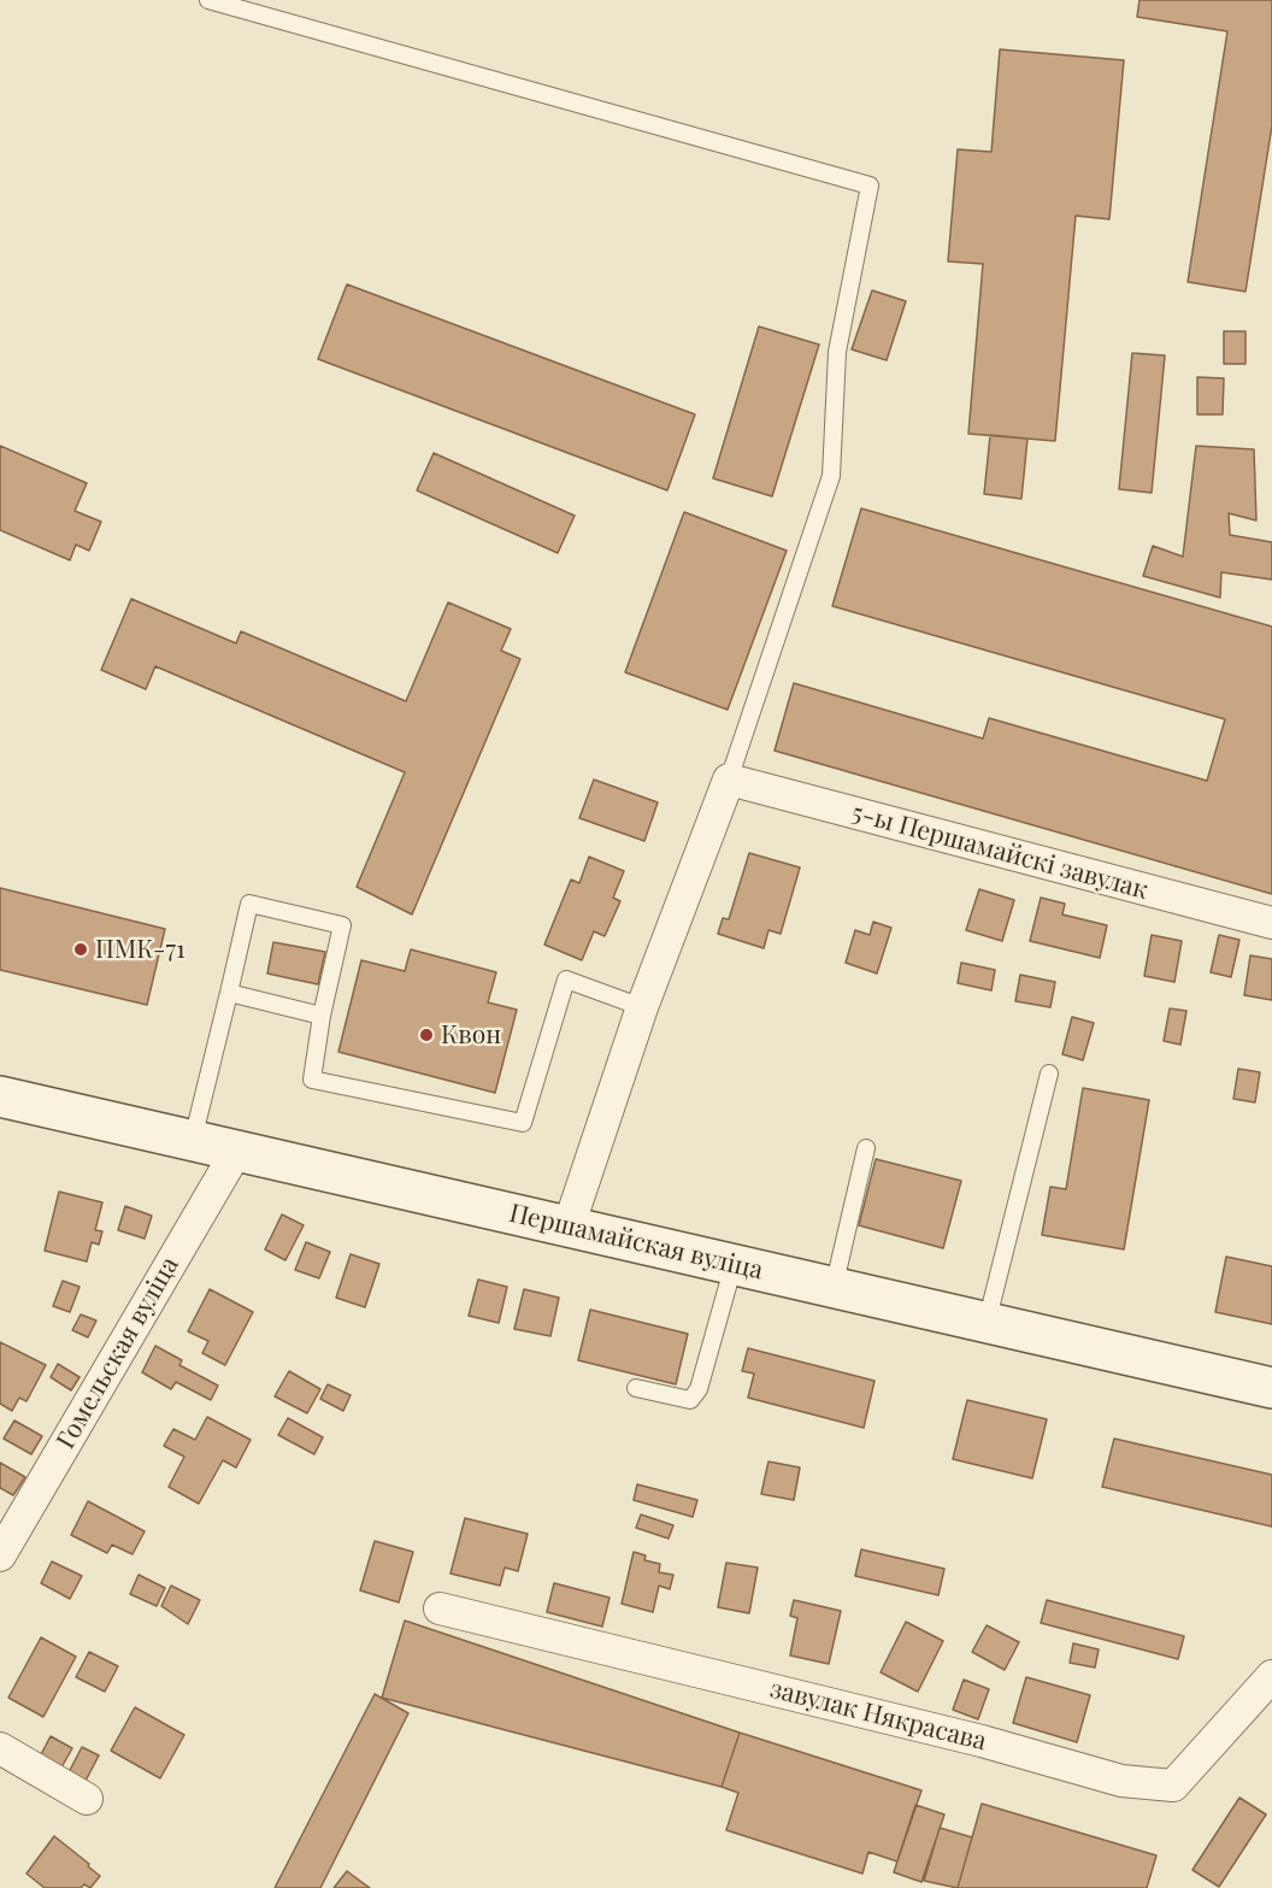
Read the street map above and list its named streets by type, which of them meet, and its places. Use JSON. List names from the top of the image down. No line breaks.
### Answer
{"streets":{"street":["5-ы Першамайскі завулак","Першамайская вуліца","Гомельская вуліца","завулак Някрасава"]},"crossings":[["Першамайская вуліца","Гомельская вуліца"]],"places":["ПМК-71","Квон"]}
